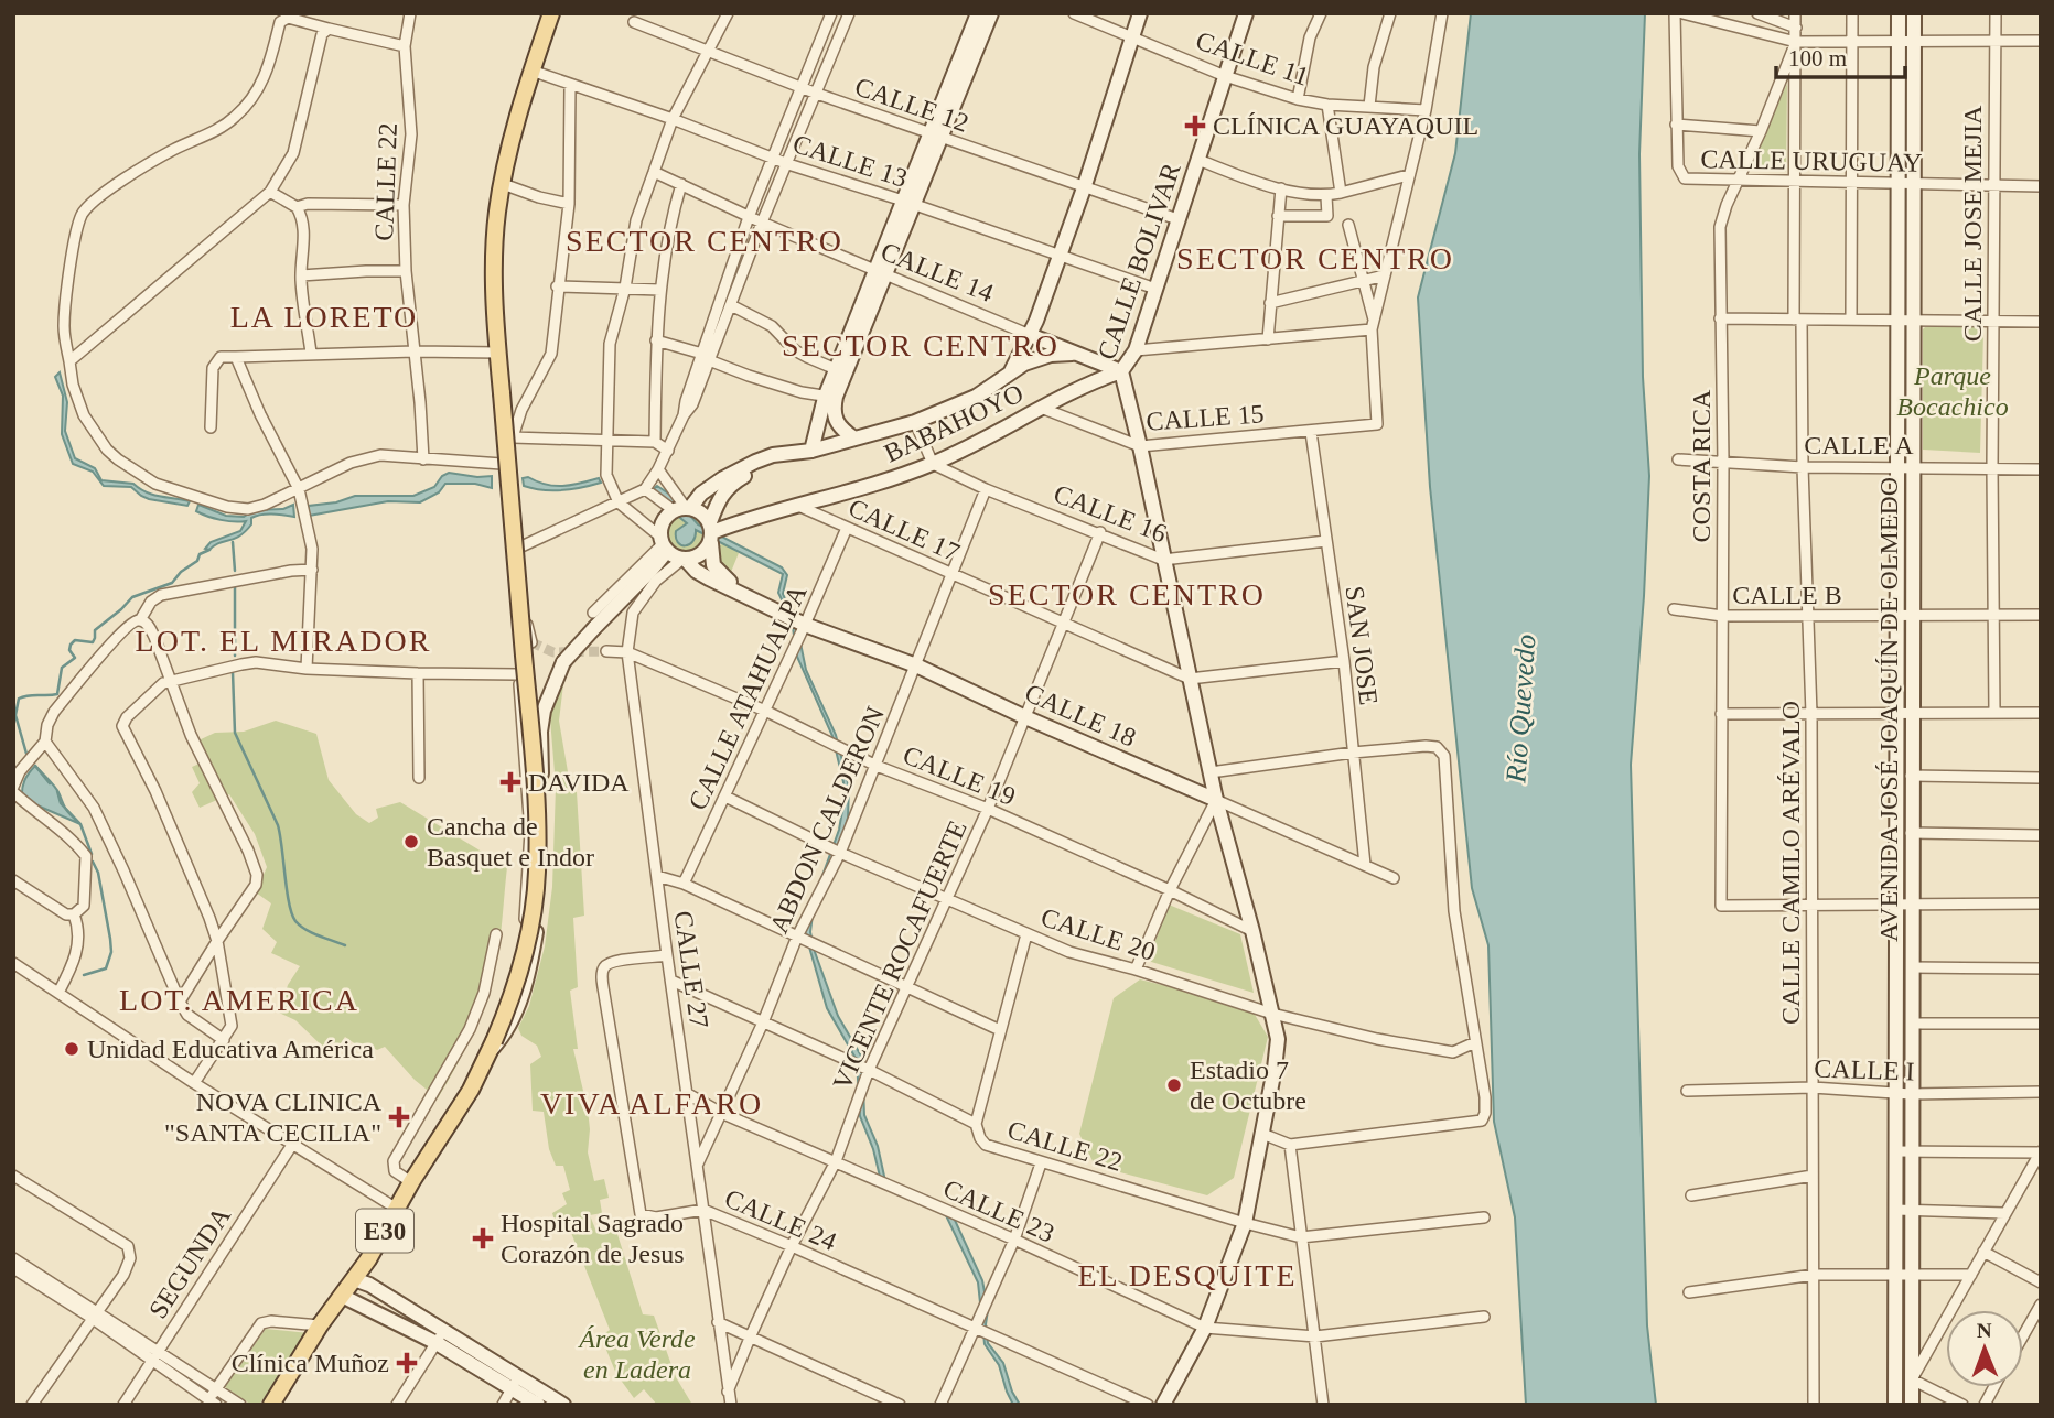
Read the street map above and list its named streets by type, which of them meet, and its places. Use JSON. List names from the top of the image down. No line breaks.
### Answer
{"streets":{"main road":["CALLE BOLIVAR","CALLE 14","BABAHOYO","AVENIDA JOSÉ JOAQUÍN DE OLMEDO","CALLE 18","E30"],"street":["CALLE 11","CALLE 12","CALLE 13","CALLE URUGUAY","CALLE 22","CALLE JOSE MEJIA","CALLE 15","CALLE A","COSTA RICA","CALLE 16","CALLE 17","CALLE B","SAN JOSE","CALLE ATAHUALPA","CALLE 19","ABDON CALDERON","CALLE CAMILO ARÉVALO","CALLE 20","VICENTE ROCAFUERTE","CALLE 27","CALLE I","CALLE 23","CALLE 24","SEGUNDA"]},"crossings":[["CALLE 11","CALLE BOLIVAR"],["CALLE 11","E30"],["CALLE 12","CALLE BOLIVAR"],["CALLE 12","E30"],["CALLE 13","CALLE BOLIVAR"],["CALLE 13","E30"],["CALLE URUGUAY","CALLE JOSE MEJIA"],["CALLE URUGUAY","COSTA RICA"],["CALLE URUGUAY","AVENIDA JOSÉ JOAQUÍN DE OLMEDO"],["CALLE URUGUAY","CALLE CAMILO ARÉVALO"],["CALLE 22","CALLE BOLIVAR"],["CALLE 22","ABDON CALDERON"],["CALLE 22","VICENTE ROCAFUERTE"],["CALLE 22","CALLE 27"],["CALLE JOSE MEJIA","CALLE A"],["CALLE JOSE MEJIA","CALLE B"],["CALLE BOLIVAR","CALLE 14"],["CALLE BOLIVAR","CALLE 15"],["CALLE BOLIVAR","BABAHOYO"],["CALLE BOLIVAR","CALLE 16"],["CALLE BOLIVAR","CALLE 17"],["CALLE BOLIVAR","CALLE 18"],["CALLE BOLIVAR","CALLE 19"],["CALLE BOLIVAR","CALLE 20"],["CALLE BOLIVAR","CALLE 23"],["CALLE 14","BABAHOYO"],["CALLE 14","E30"],["CALLE 15","BABAHOYO"],["CALLE 15","SAN JOSE"],["BABAHOYO","CALLE 16"],["BABAHOYO","CALLE 17"],["BABAHOYO","CALLE 18"],["BABAHOYO","CALLE 27"],["BABAHOYO","E30"],["CALLE A","COSTA RICA"],["CALLE A","AVENIDA JOSÉ JOAQUÍN DE OLMEDO"],["CALLE A","CALLE CAMILO ARÉVALO"],["COSTA RICA","CALLE B"],["COSTA RICA","CALLE CAMILO ARÉVALO"],["CALLE 16","SAN JOSE"],["CALLE 16","ABDON CALDERON"],["CALLE 16","VICENTE ROCAFUERTE"],["CALLE 17","CALLE ATAHUALPA"],["CALLE 17","ABDON CALDERON"],["CALLE 17","VICENTE ROCAFUERTE"],["CALLE B","AVENIDA JOSÉ JOAQUÍN DE OLMEDO"],["CALLE B","CALLE CAMILO ARÉVALO"],["SAN JOSE","CALLE 18"],["CALLE ATAHUALPA","CALLE 18"],["CALLE ATAHUALPA","CALLE 19"],["CALLE ATAHUALPA","CALLE 20"],["AVENIDA JOSÉ JOAQUÍN DE OLMEDO","CALLE I"],["CALLE 18","ABDON CALDERON"],["CALLE 18","VICENTE ROCAFUERTE"],["CALLE 18","CALLE 27"],["CALLE 18","E30"],["CALLE 19","ABDON CALDERON"],["CALLE 19","VICENTE ROCAFUERTE"],["CALLE 19","CALLE 27"],["ABDON CALDERON","CALLE 20"],["ABDON CALDERON","CALLE 27"],["ABDON CALDERON","CALLE 23"],["CALLE CAMILO ARÉVALO","CALLE I"],["CALLE 20","VICENTE ROCAFUERTE"],["VICENTE ROCAFUERTE","CALLE 27"],["VICENTE ROCAFUERTE","CALLE 23"],["VICENTE ROCAFUERTE","CALLE 24"],["CALLE 27","CALLE 23"],["CALLE 27","CALLE 24"],["CALLE 27","E30"]],"districts":["SECTOR CENTRO","SECTOR CENTRO","LA LORETO","SECTOR CENTRO","SECTOR CENTRO","LOT. EL MIRADOR","LOT. AMERICA","VIVA ALFARO","EL DESQUITE"],"water":["Río Quevedo"],"parks":["Parque Bocachico","Área Verde en Ladera"],"places":{"health":["CLÍNICA GUAYAQUIL","DAVIDA","NOVA CLINICA \"SANTA CECILIA\"","Hospital Sagrado Corazón de Jesus","Clínica Muñoz"],"other":["Cancha de Basquet e Indor","Unidad Educativa América","Estadio 7 de Octubre"]},"scale_bar":"100 m","north":"top"}
